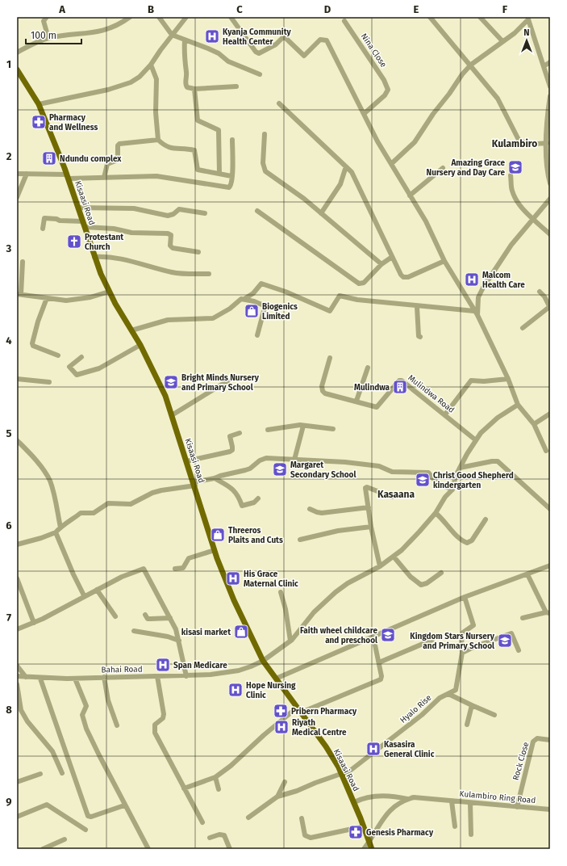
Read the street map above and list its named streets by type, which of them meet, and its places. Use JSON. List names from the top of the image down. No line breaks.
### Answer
{"streets":{"main road":["Kisaasi Road"],"street":["Nina Close","Mulindwa Road","Bahai Road","Hyalo Rise","Rock Close","Kulambiro Ring Road"]},"crossings":[["Kisaasi Road","Bahai Road"],["Kisaasi Road","Hyalo Rise"],["Rock Close","Kulambiro Ring Road"]],"districts":["Kulambiro","Kasaana"],"places":{"hospital":["Kyanja Community Health Center","Malcom Health Care","His Grace Maternal Clinic","Span Medicare","Hope Nursing Clinic","Riyath Medical Centre","Kasasira General Clinic"],"pharmacy":["Pharmacy and Wellness","Pribern Pharmacy","Genesis Pharmacy"],"building":["Ndundu complex","Mulindwa"],"school or university":["Amazing Grace Nursery and Day Care","Bright Minds Nursery and Primary School","Margaret Secondary School","Christ Good Shepherd kindergarten","Faith wheel childcare and preschool","Kingdom Stars Nursery and Primary School"],"church":["Protestant Church"],"shop":["Biogenics Limited","Threeros Plaits and Cuts","kisasi market"]},"scale_bar":"100 m","north":"top","grid":{"columns":["A","B","C","D","E","F"],"rows":["1","2","3","4","5","6","7","8","9"]}}
